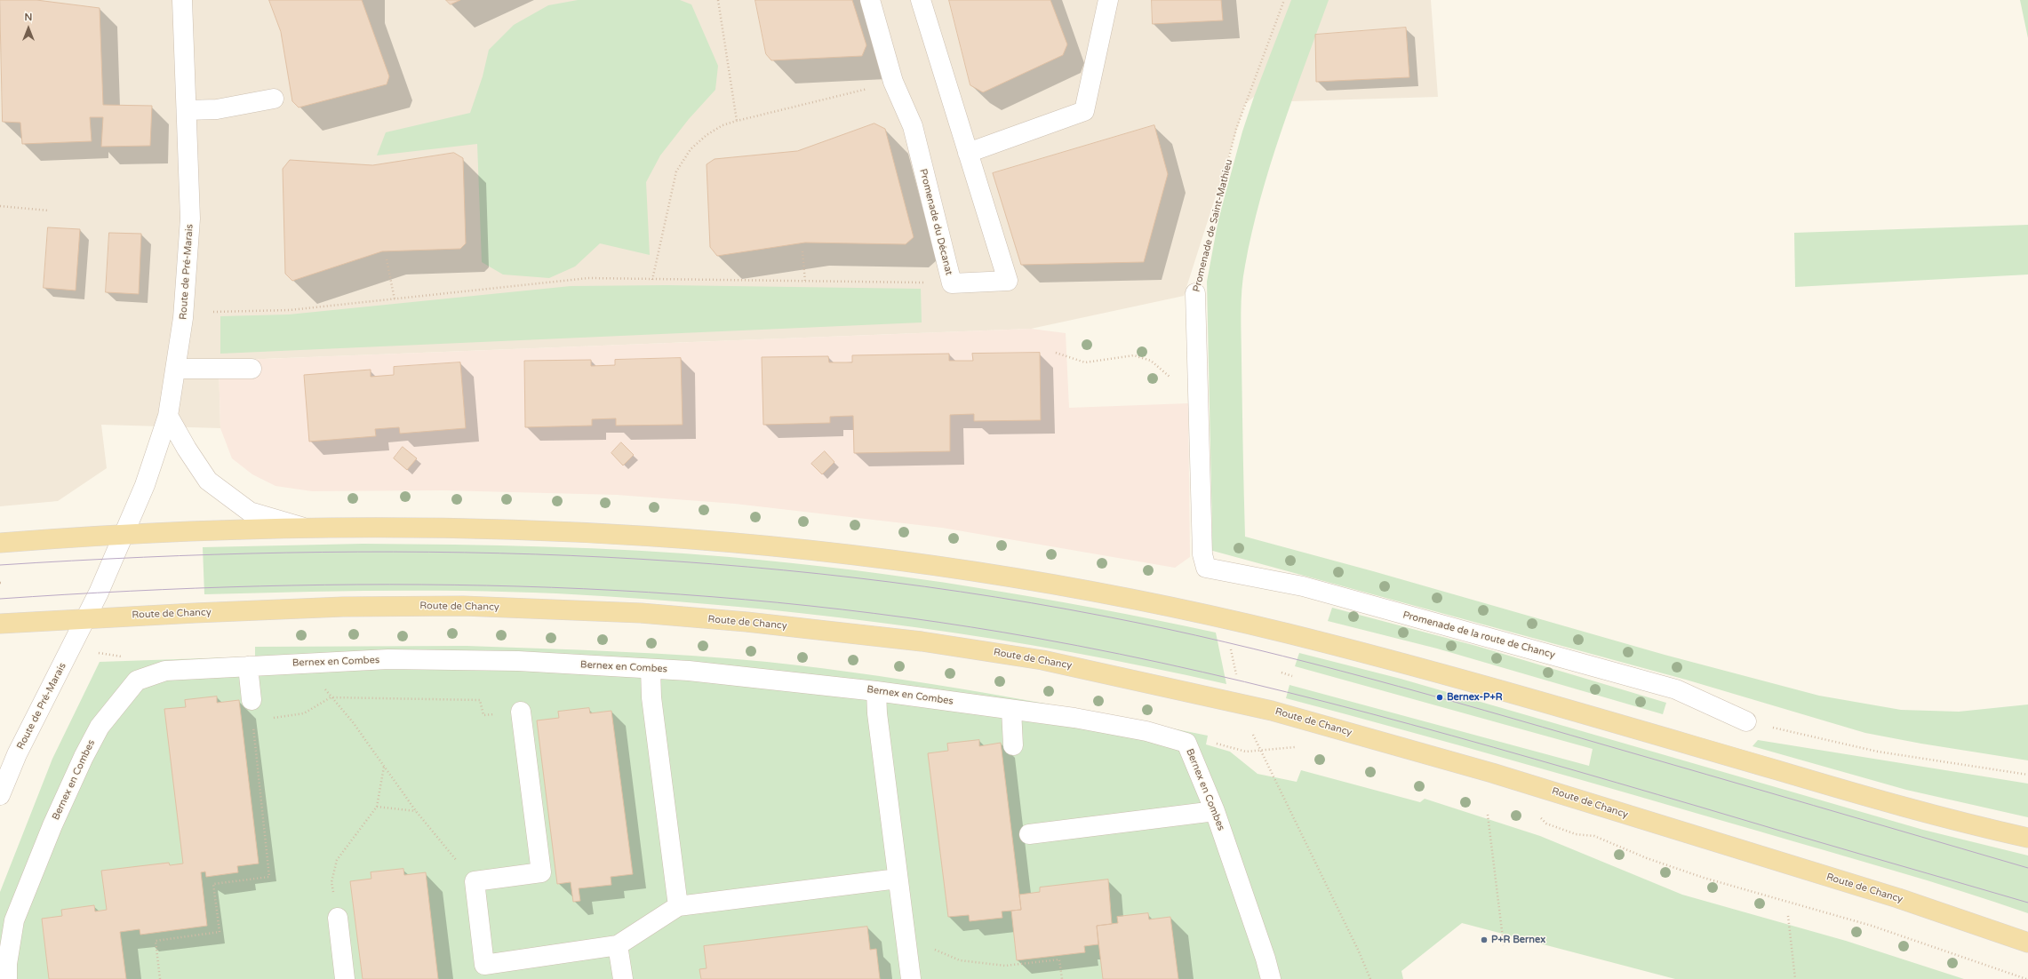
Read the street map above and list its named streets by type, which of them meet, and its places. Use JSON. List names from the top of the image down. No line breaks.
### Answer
{"streets":{"main road":["Route de Chancy"],"street":["Promenade du Décanat","Promenade de Saint-Mathieu","Route de Pré-Marais","Promenade de la route de Chancy","Bernex en Combes"]},"crossings":[["Promenade de Saint-Mathieu","Promenade de la route de Chancy"],["Route de Pré-Marais","Route de Chancy"]],"places":["Bernex-P+R","P+R Bernex"],"north":"top"}
